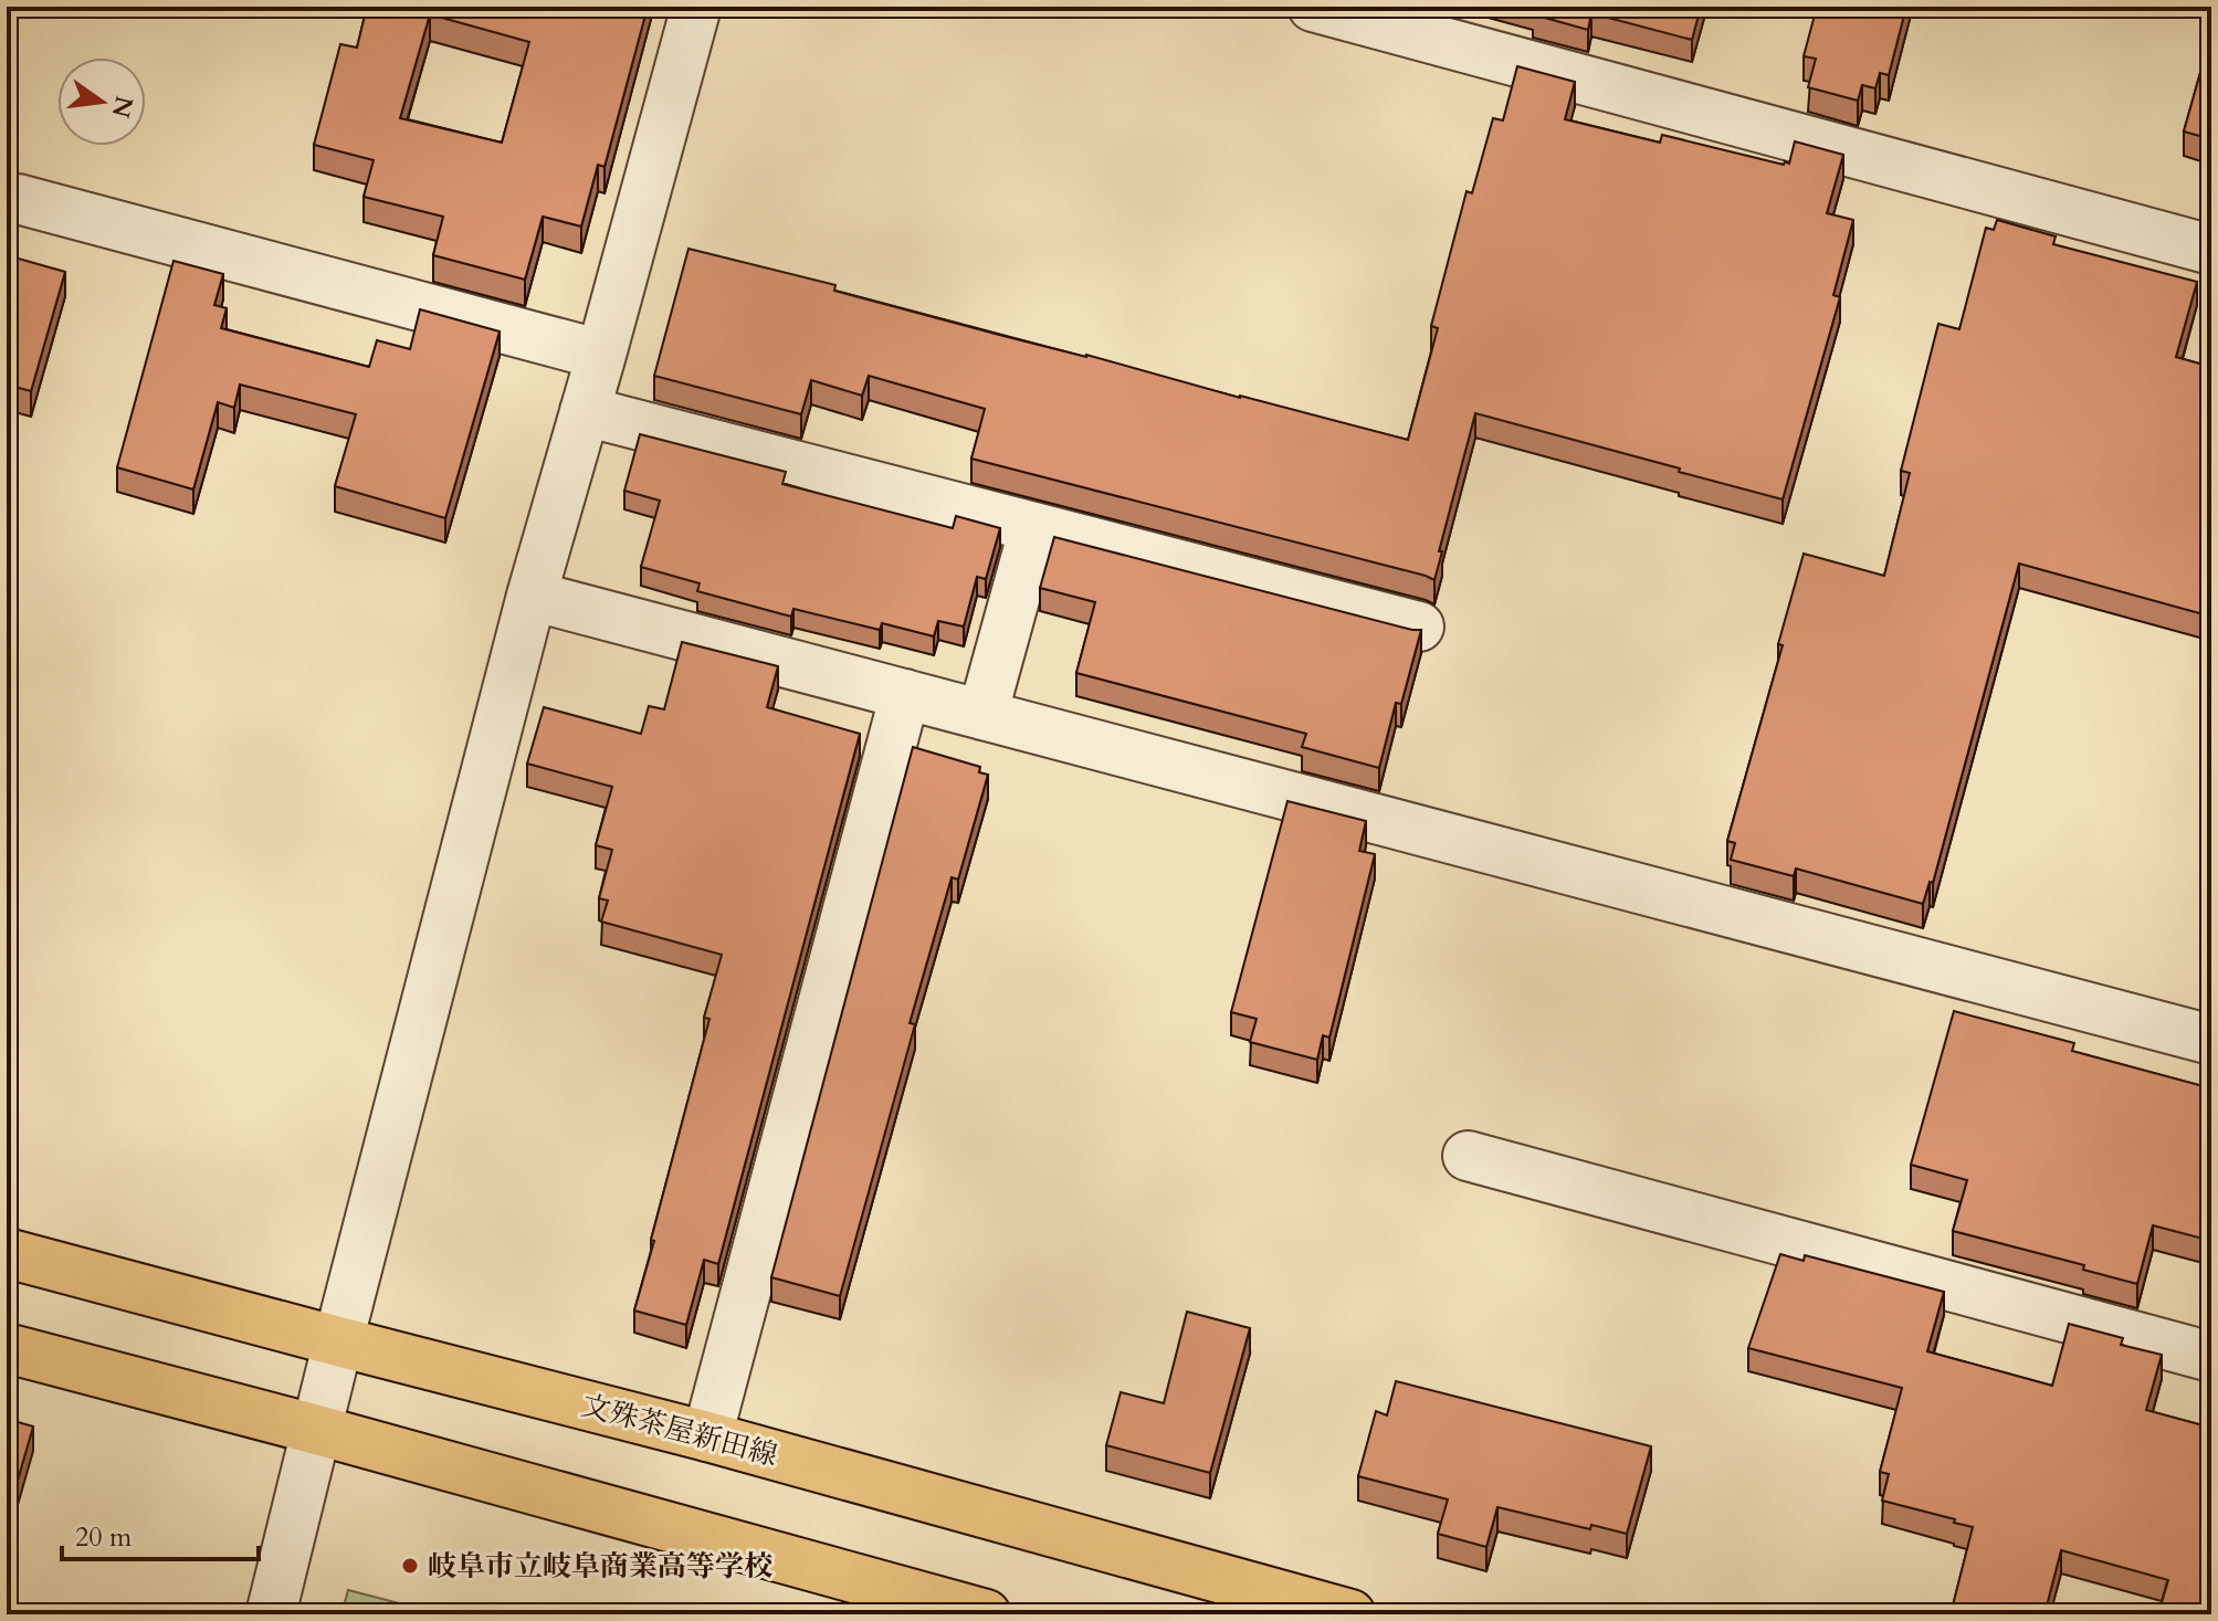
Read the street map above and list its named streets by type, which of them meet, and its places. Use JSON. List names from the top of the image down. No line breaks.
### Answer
{"streets":{"main road":["文殊茶屋新田線"]},"places":["岐阜市立岐阜商業高等学校"],"scale_bar":"20 m","north":"right"}
